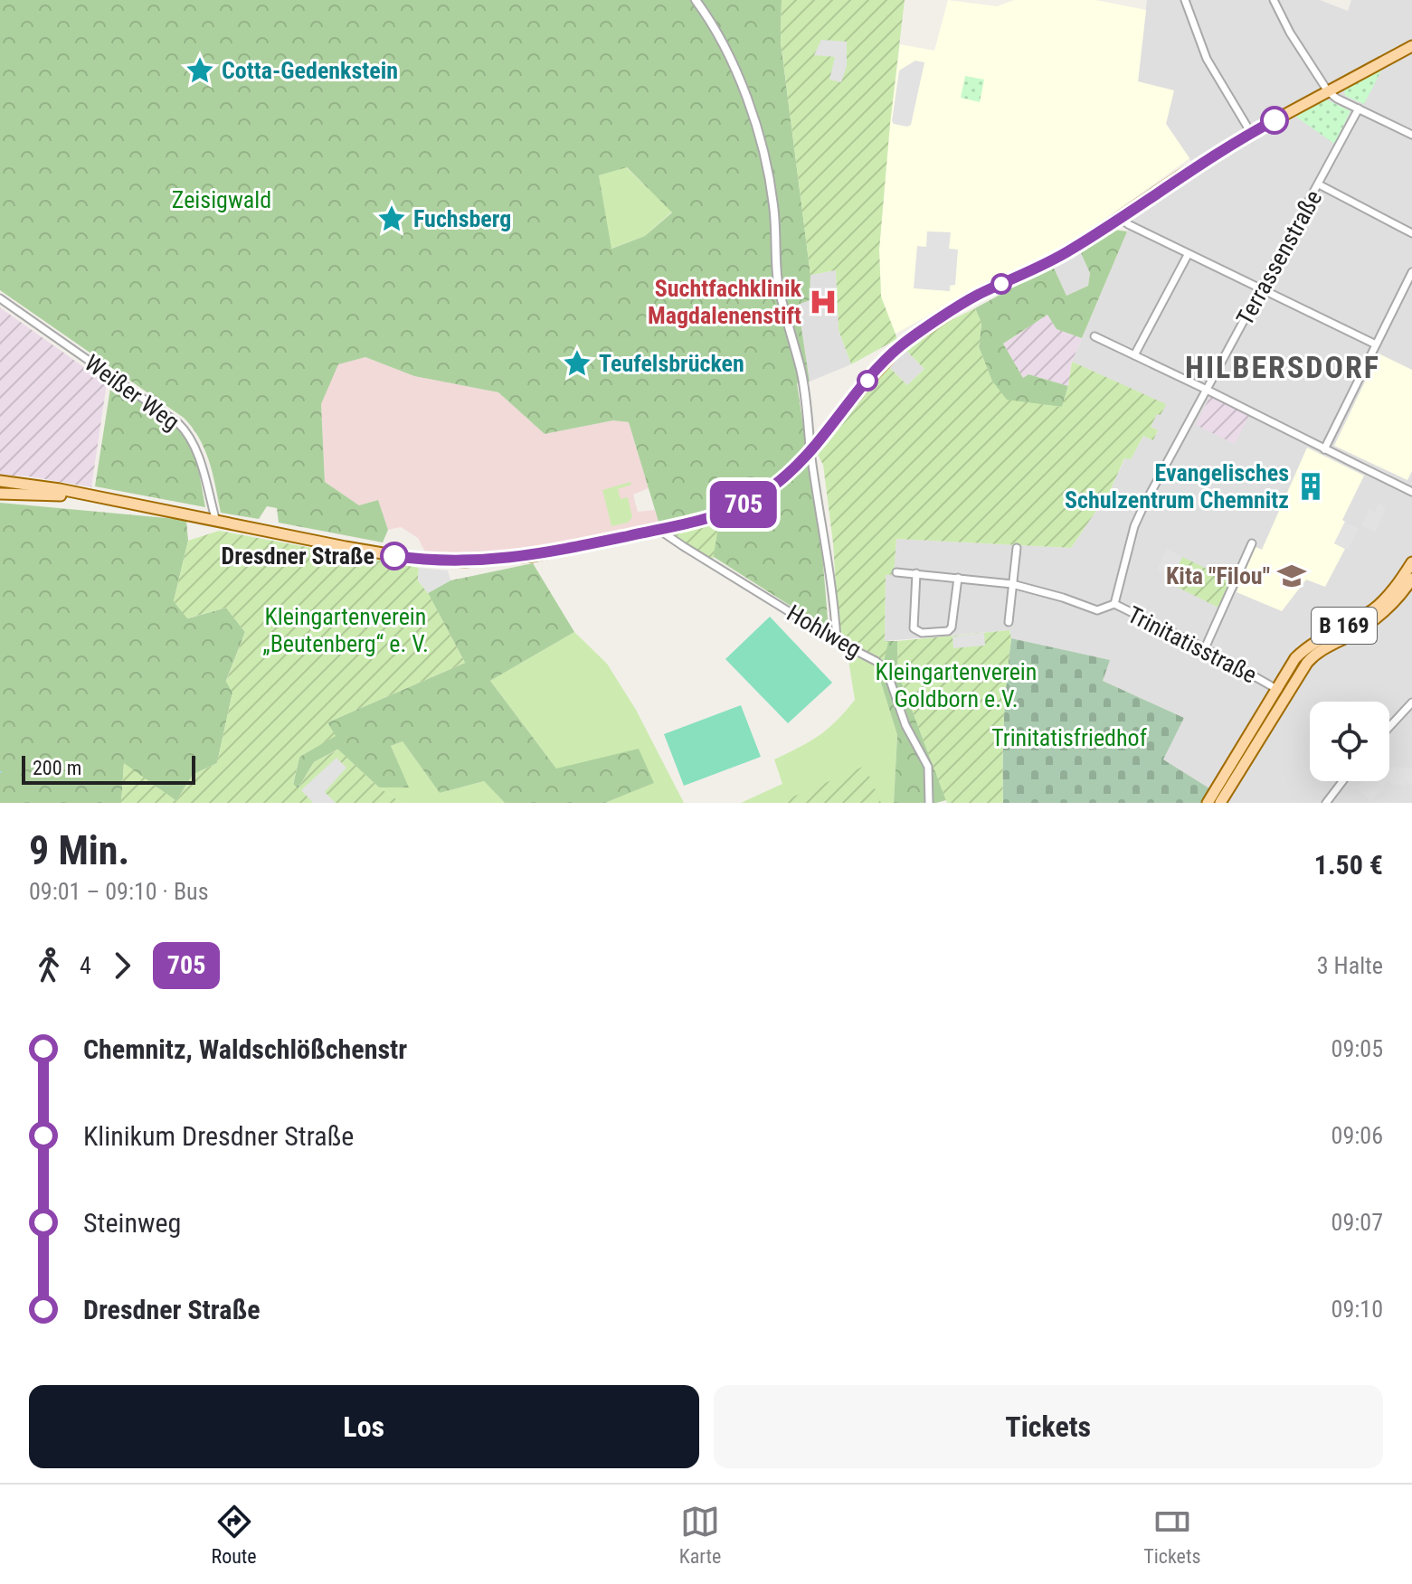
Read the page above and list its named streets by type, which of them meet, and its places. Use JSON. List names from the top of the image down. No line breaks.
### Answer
{"streets":{"main road":["B 169"],"street":["Terrassenstraße","Weißer Weg","Hohlweg","Trinitatisstraße"]},"crossings":[["Terrassenstraße","Trinitatisstraße"],["B 169","Trinitatisstraße"]],"districts":["HILBERSDORF"],"parks":["Zeisigwald","Kleingartenverein „Beutenberg“ e. V.","Kleingartenverein Goldborn e.V.","Trinitatisfriedhof"],"places":{"place":["Cotta-Gedenkstein","Fuchsberg","Teufelsbrücken"],"hospital":["Suchtfachklinik Magdalenenstift"],"building":["Evangelisches Schulzentrum Chemnitz"],"other":["Dresdner Straße"],"school or university":["Kita \"Filou\""]},"lines":["bus line 705"],"scale_bar":"200 m","page":{"on_map":"705","scale":"200 m","heading":["9 Min.","09:01 – 09:10 · Bus","1.50 €"],"legs":["4","705","3 Halte"],"list":[{"name":"Chemnitz, Waldschlößchenstr","value":"09:05"},{"name":"Klinikum Dresdner Straße","value":"09:06"},{"name":"Steinweg","value":"09:07"},{"name":"Dresdner Straße","value":"09:10"}],"buttons":["Los","Tickets"],"tabs":["Route","Karte","Tickets"]}}
